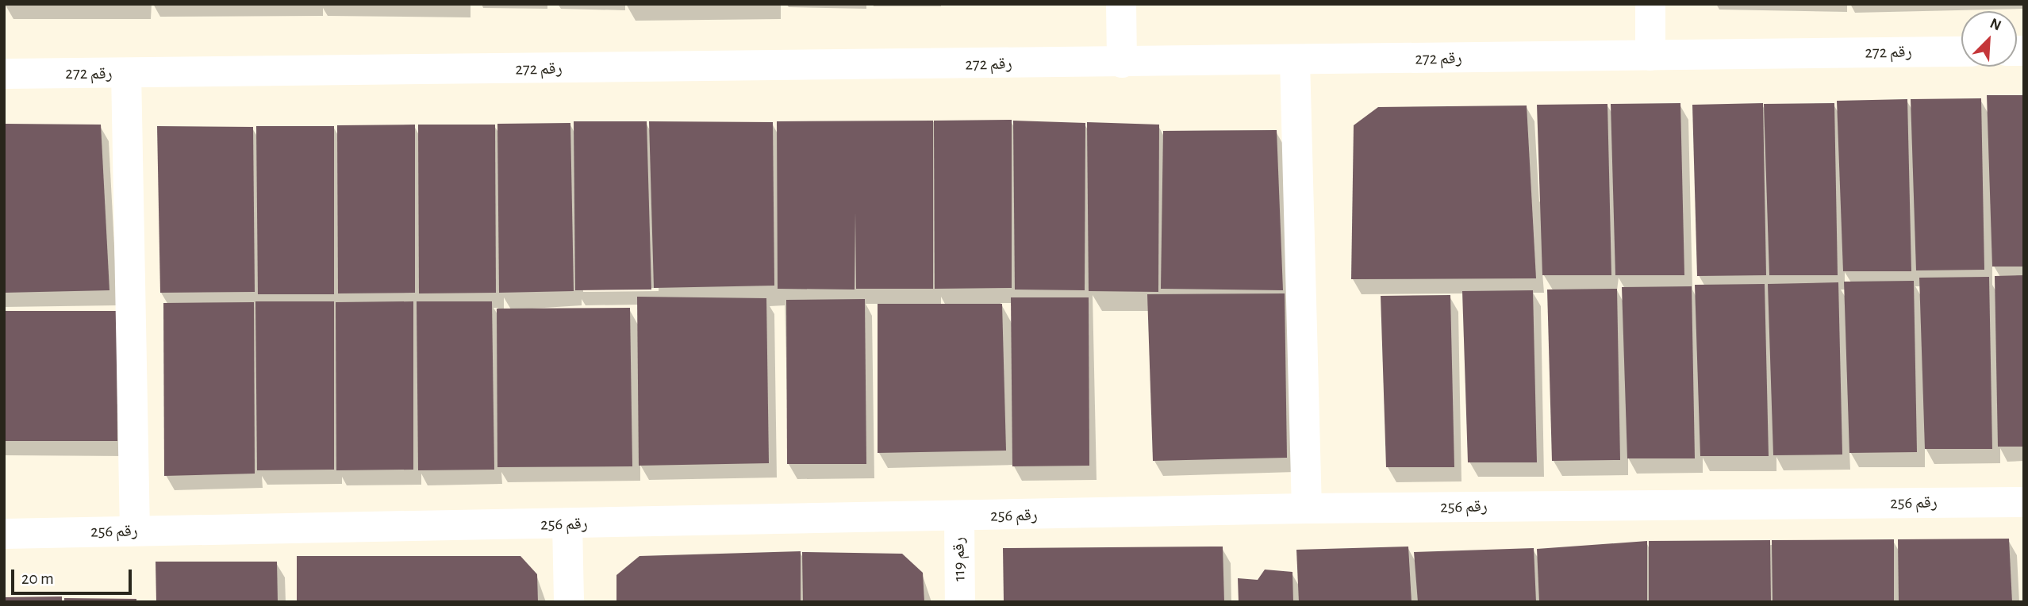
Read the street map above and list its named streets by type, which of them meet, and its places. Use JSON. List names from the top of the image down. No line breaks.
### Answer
{"streets":{"street":["رقم 272","رقم 256","رقم 119"]},"crossings":[["رقم 256","رقم 119"]],"scale_bar":"20 m","north":"top right"}
